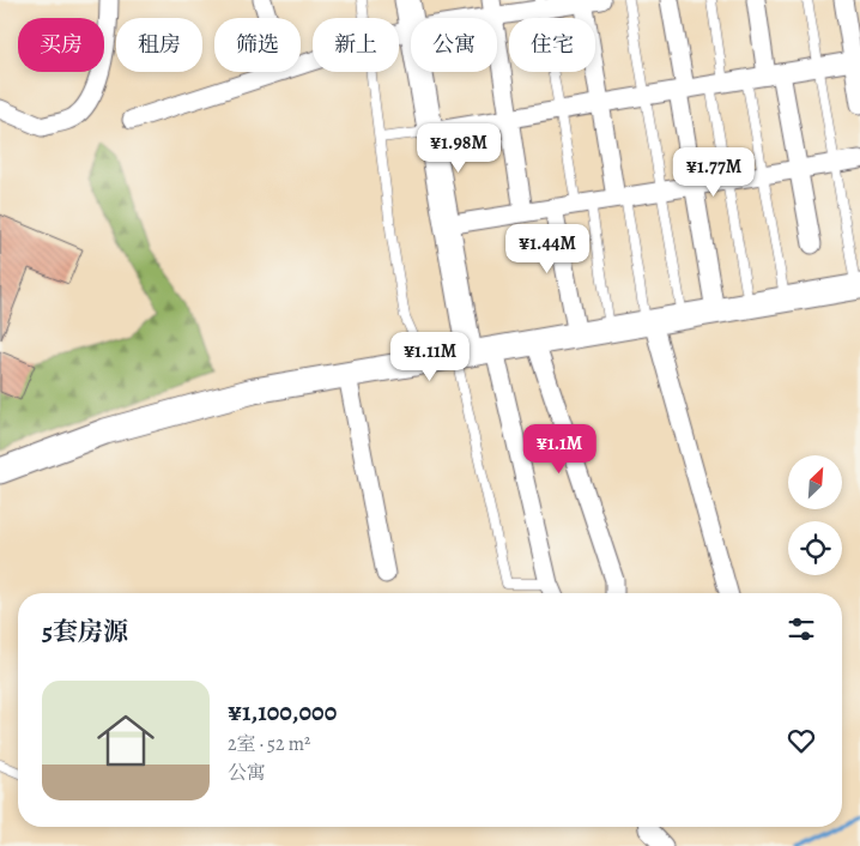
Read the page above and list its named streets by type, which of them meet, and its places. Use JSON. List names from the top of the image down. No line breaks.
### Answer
{"north":"top right","page":{"chip":["买房","租房","筛选","新上","公寓","住宅"],"price":["¥1.98M","¥1.77M","¥1.44M","¥1.11M","¥1.1M"],"heading":"5套房源","list":[{"name":"¥1,100,000","note":"2室 · 52 m² · 公寓"}]}}
